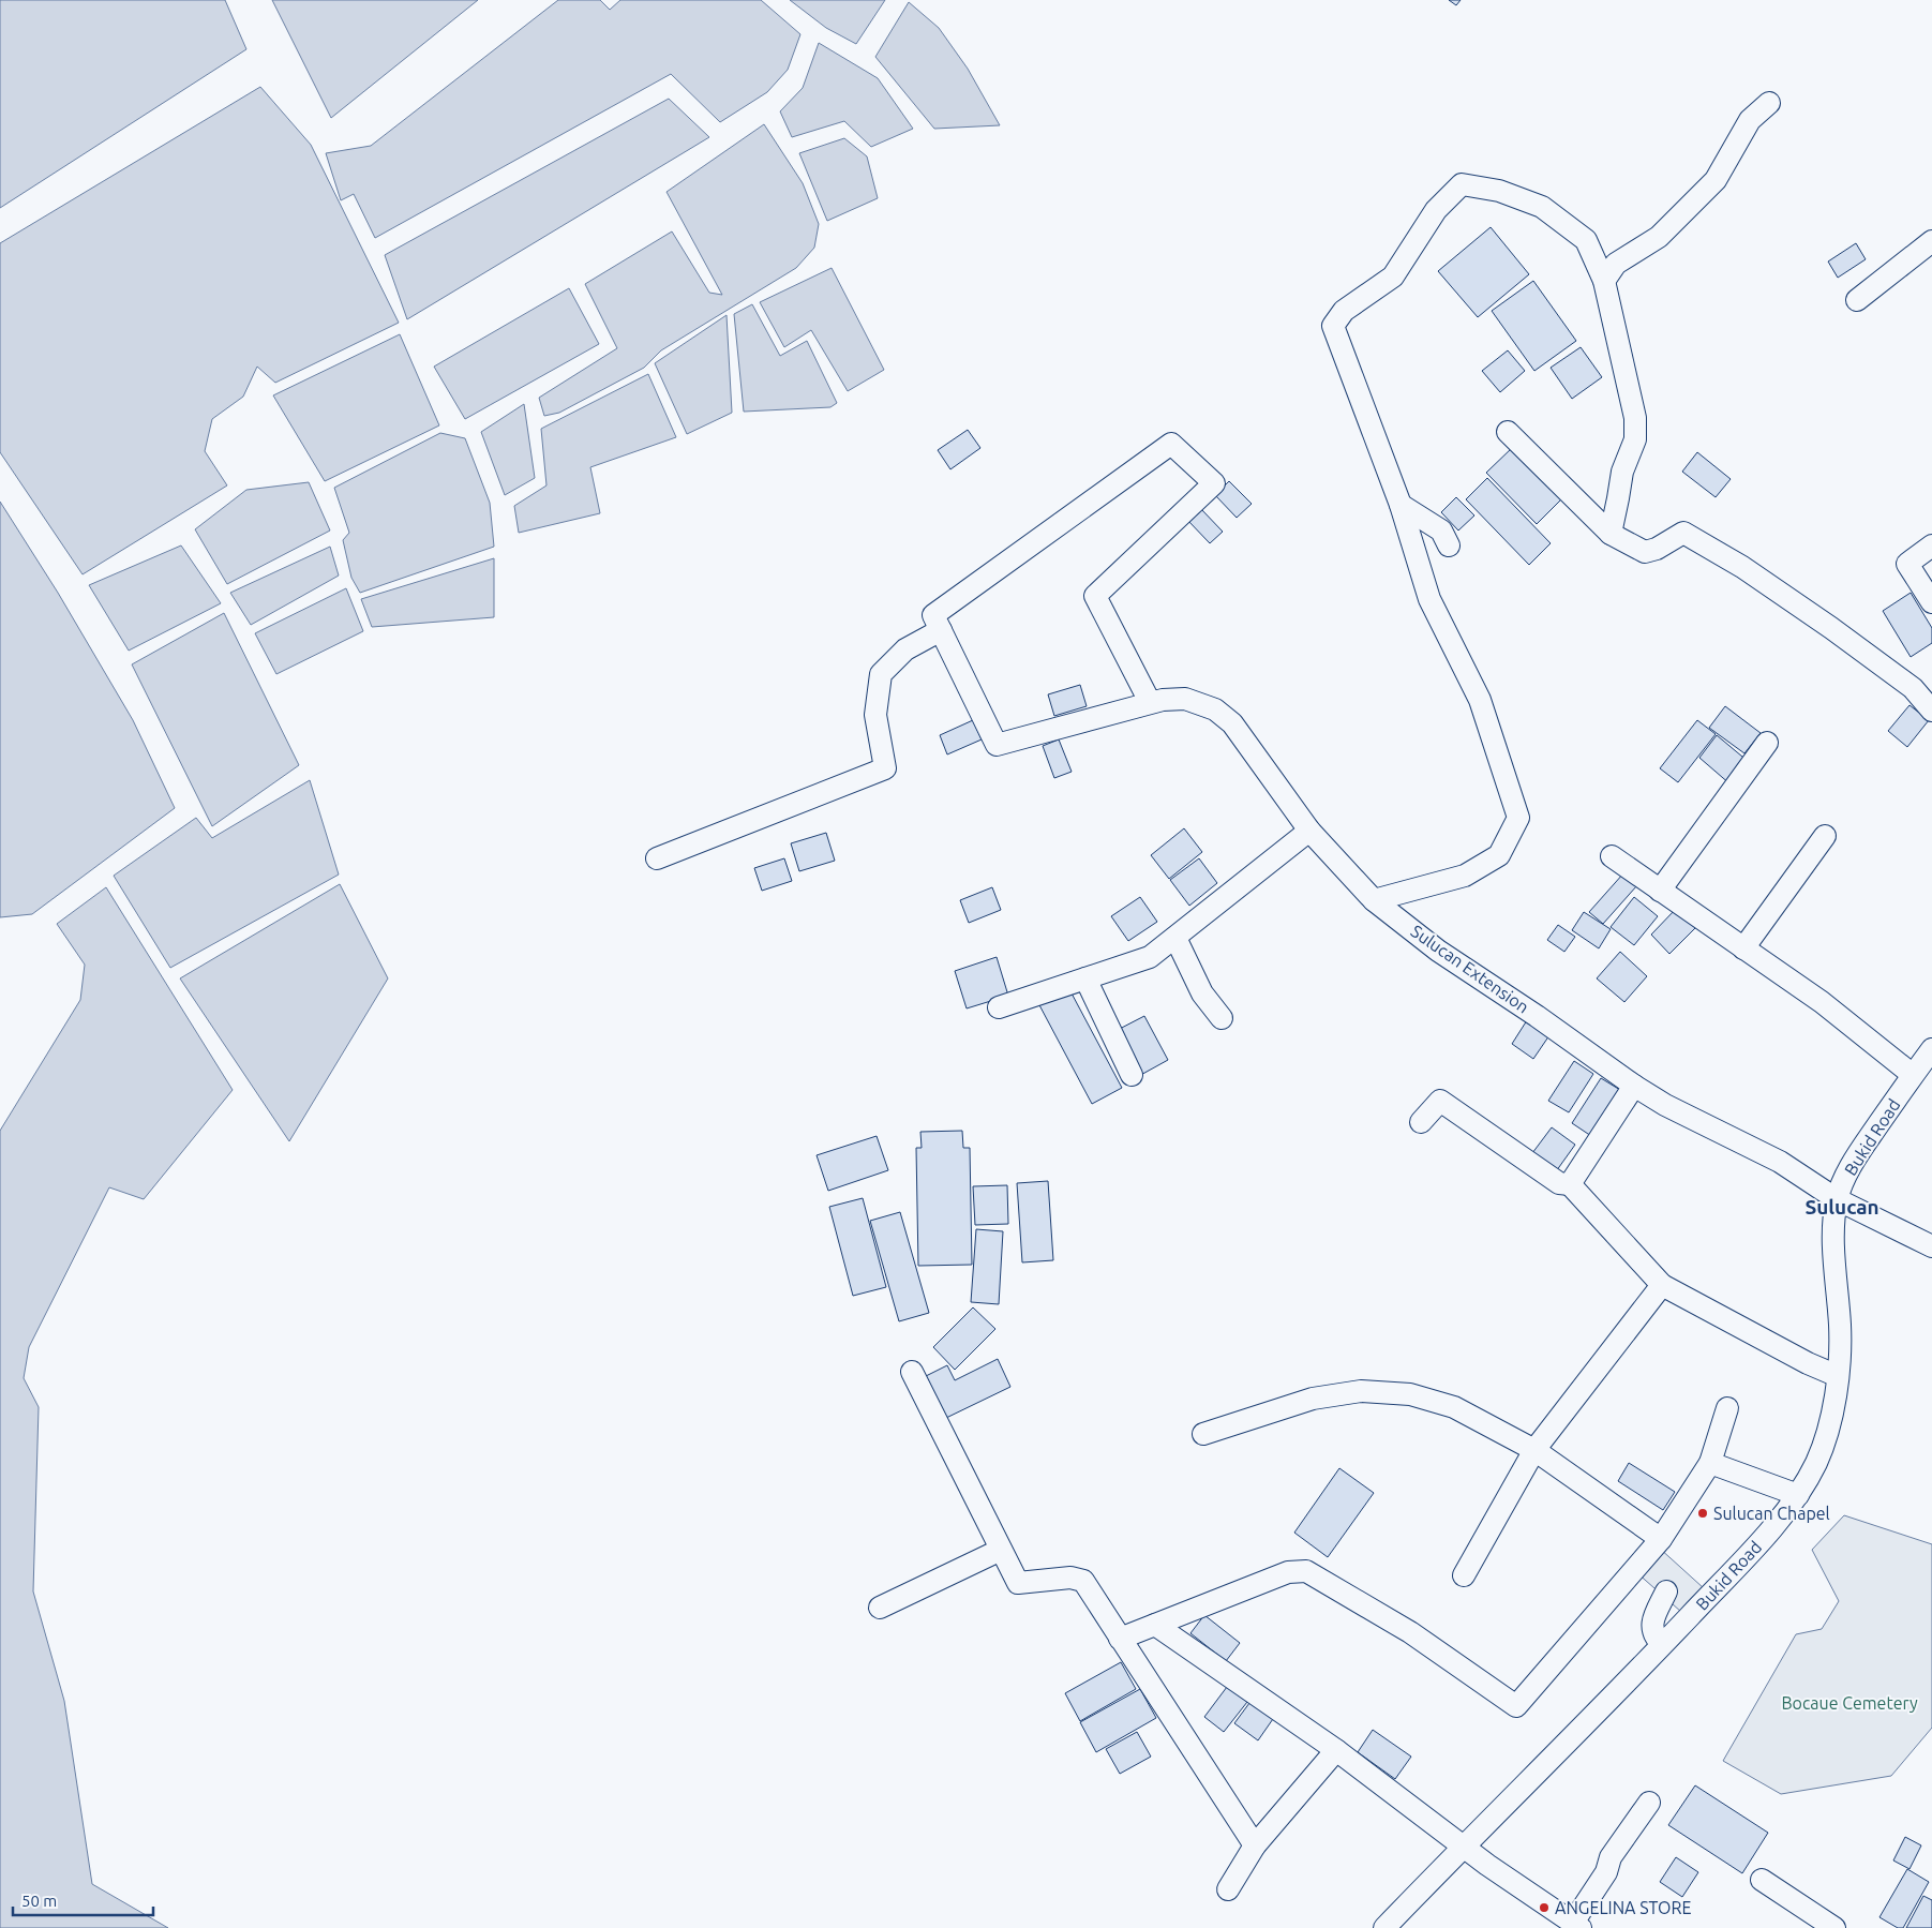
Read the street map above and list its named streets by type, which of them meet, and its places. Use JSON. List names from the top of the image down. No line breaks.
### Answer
{"streets":{"street":["Sulucan Extension","Bukid Road"]},"crossings":[["Sulucan Extension","Bukid Road"]],"districts":["Sulucan"],"parks":["Bocaue Cemetery"],"places":["Sulucan Chapel","ANGELINA STORE"],"scale_bar":"50 m"}
